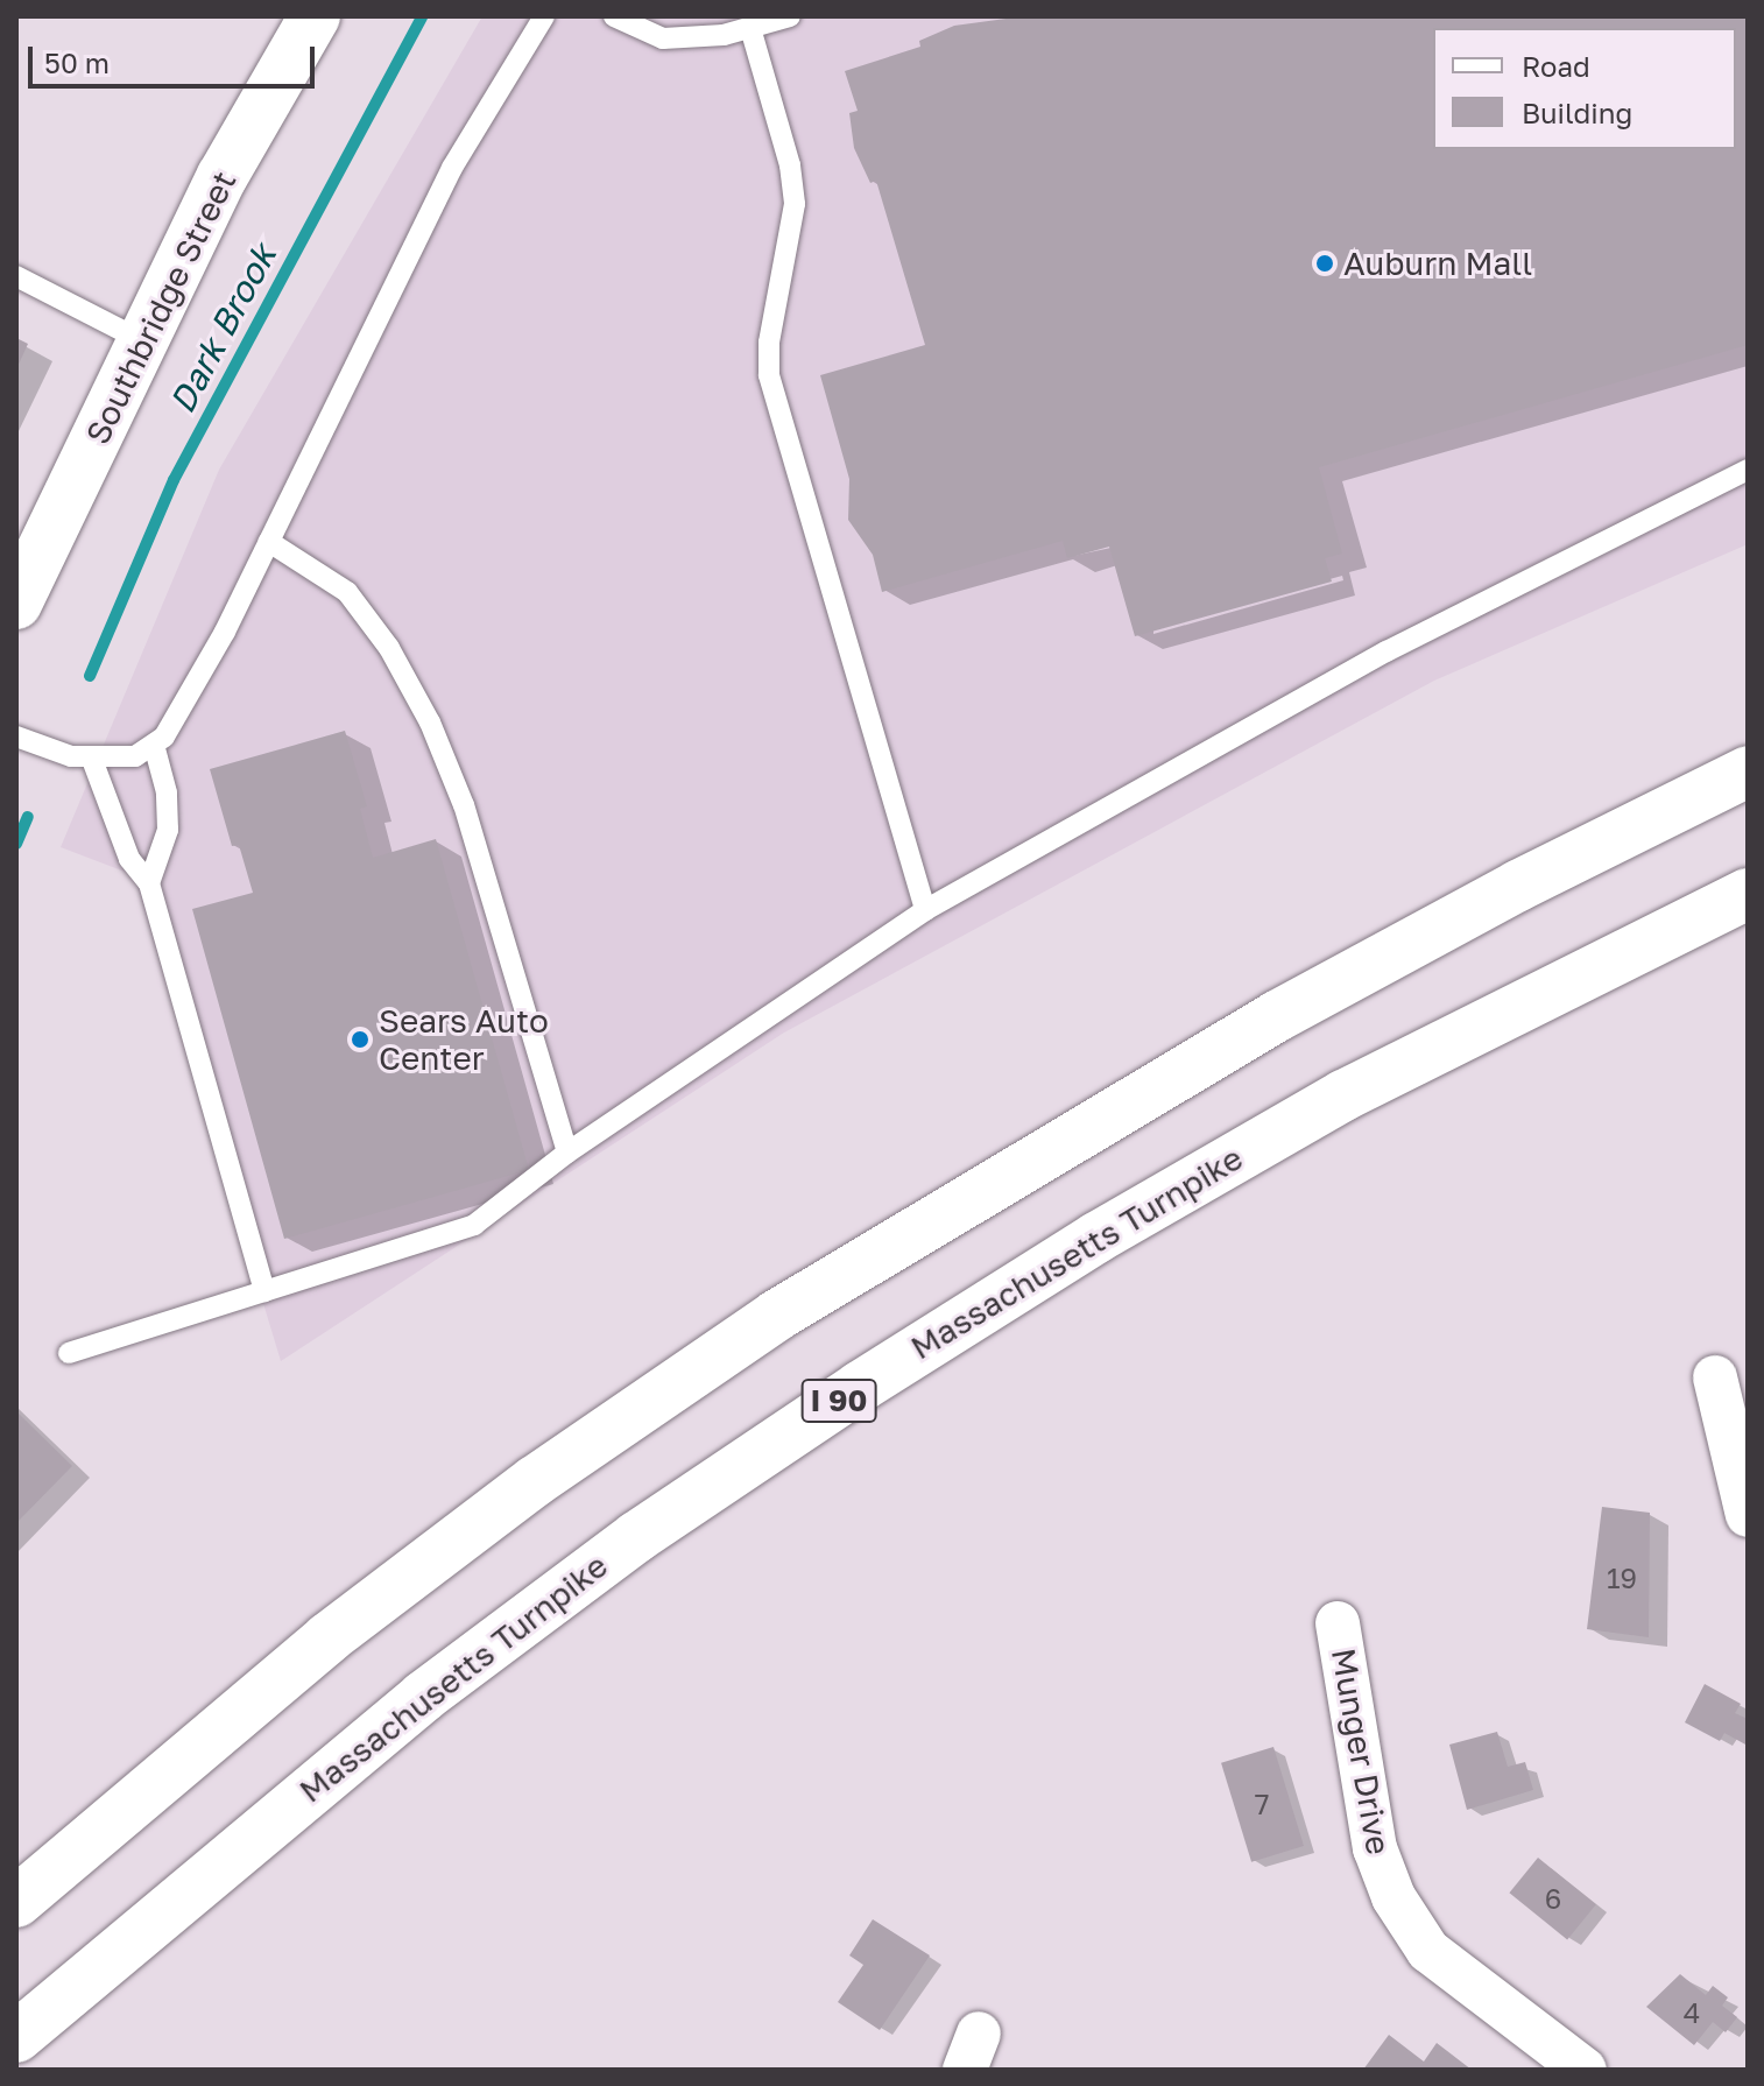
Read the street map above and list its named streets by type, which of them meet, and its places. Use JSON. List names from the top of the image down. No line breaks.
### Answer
{"streets":{"main road":["Southbridge Street","Massachusetts Turnpike","I 90"],"street":["Munger Drive"]},"water":["Dark Brook"],"places":["Auburn Mall","Sears Auto Center"],"house_numbers":["19","7","6","4"],"legend":["Road","Building"],"scale_bar":"50 m"}
